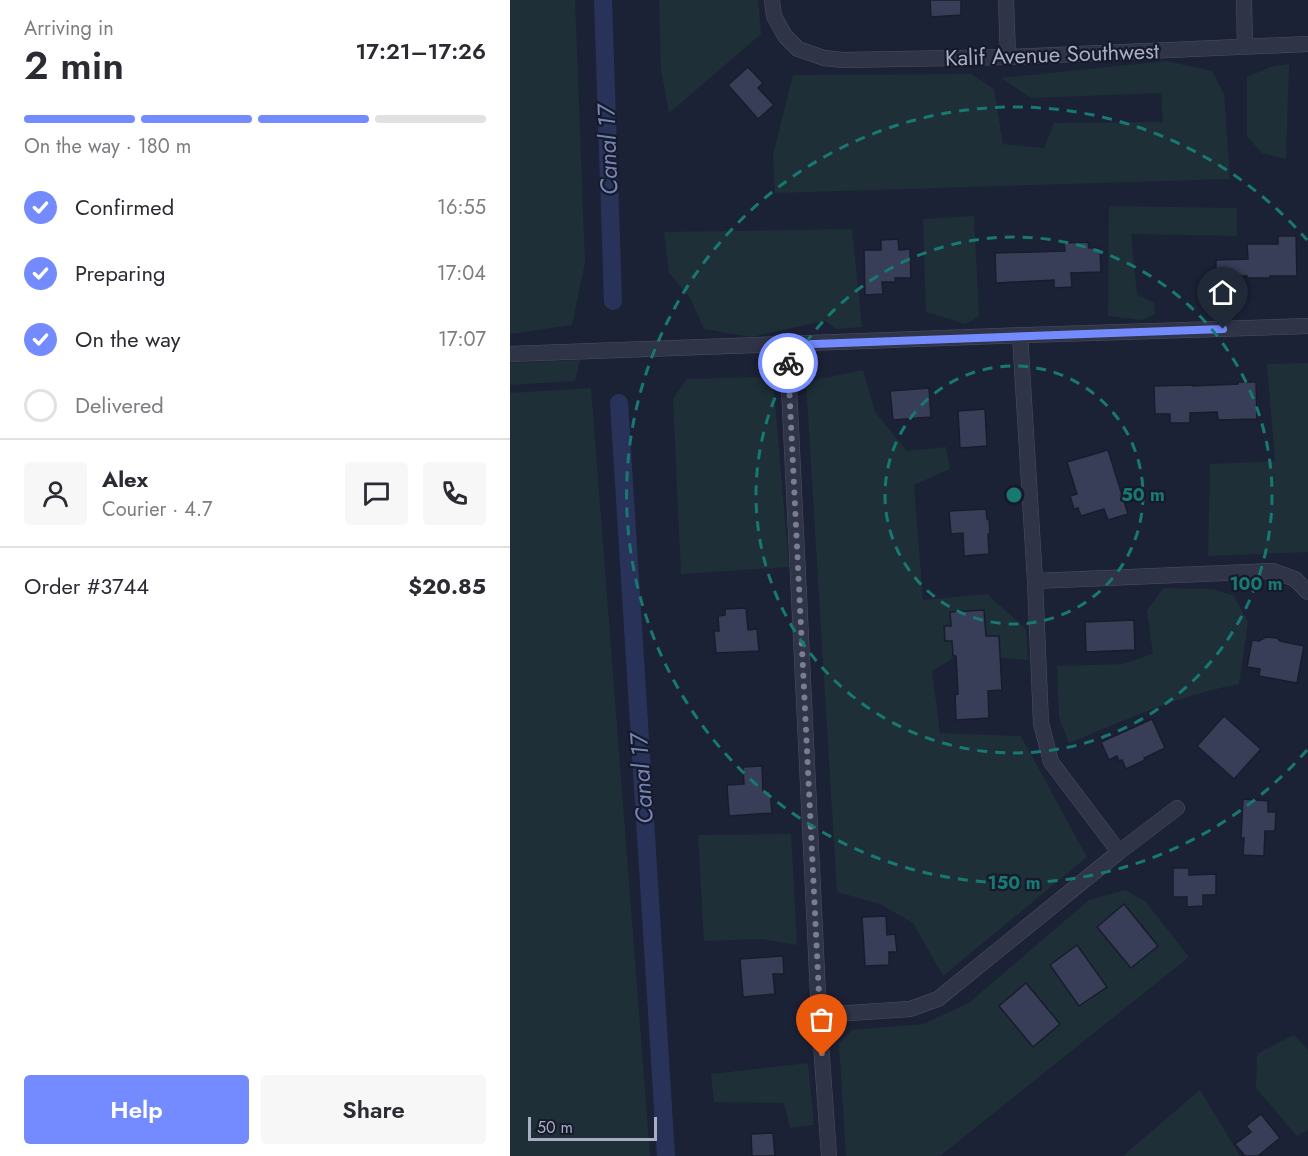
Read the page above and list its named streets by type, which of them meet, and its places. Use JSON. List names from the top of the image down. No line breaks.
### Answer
{"streets":{"street":["Kalif Avenue Southwest"]},"water":["Canal 17"],"scale_bar":"50 m","page":{"heading":["2 min","Arriving in","17:21–17:26"],"panel":["Alex","Courier · 4.7","Order #3744","$20.85"],"bar":"On the way · 180 m","list":[["Confirmed","16:55"],["Preparing","17:04"],["On the way","17:07"],"Delivered"],"buttons":["Help","Share"],"scale":"50 m"},"rings":["50 m","100 m","150 m"]}
